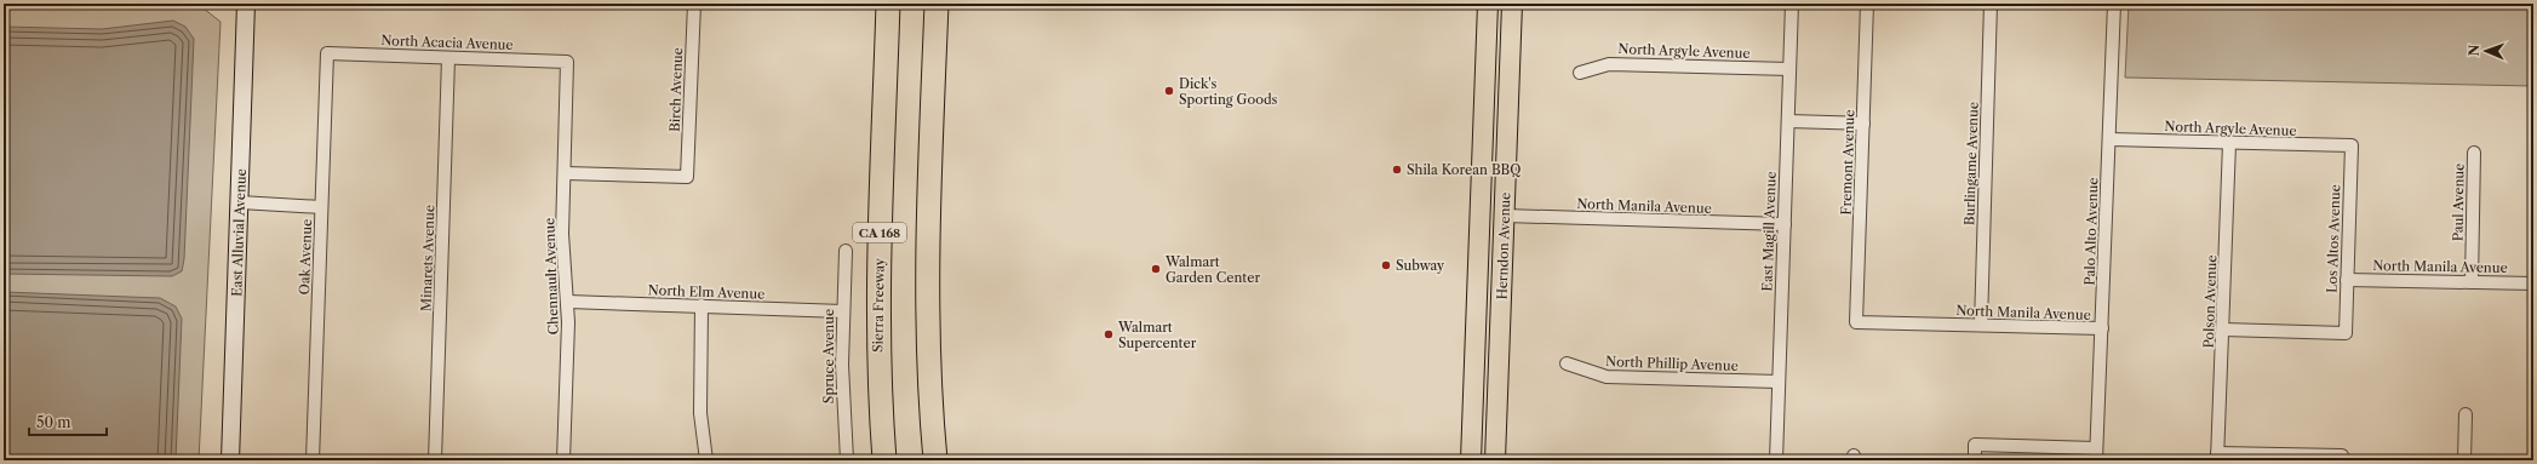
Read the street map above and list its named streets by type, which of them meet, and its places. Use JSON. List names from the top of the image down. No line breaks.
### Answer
{"streets":{"highway":["CA 168","Sierra Freeway"],"main road":["Herndon Avenue"],"street":["North Acacia Avenue","North Argyle Avenue","Birch Avenue","Fremont Avenue","Burlingame Avenue","Paul Avenue","North Manila Avenue","East Magill Avenue","Palo Alto Avenue","East Alluvial Avenue","Los Altos Avenue","Oak Avenue","Minarets Avenue","Chennault Avenue","North Elm Avenue","Polson Avenue","Spruce Avenue","North Phillip Avenue"]},"crossings":[["North Acacia Avenue","Oak Avenue"],["North Acacia Avenue","Minarets Avenue"],["North Acacia Avenue","Chennault Avenue"],["North Argyle Avenue","East Magill Avenue"],["North Argyle Avenue","Palo Alto Avenue"],["North Argyle Avenue","Los Altos Avenue"],["North Argyle Avenue","Polson Avenue"],["Birch Avenue","Chennault Avenue"],["Fremont Avenue","North Manila Avenue"],["Burlingame Avenue","North Manila Avenue"],["Paul Avenue","North Manila Avenue"],["North Manila Avenue","East Magill Avenue"],["North Manila Avenue","Palo Alto Avenue"],["North Manila Avenue","Los Altos Avenue"],["North Manila Avenue","Herndon Avenue"],["East Magill Avenue","North Phillip Avenue"],["Los Altos Avenue","Polson Avenue"],["Chennault Avenue","North Elm Avenue"],["North Elm Avenue","Spruce Avenue"]],"places":["Dick's Sporting Goods","Shila Korean BBQ","Subway","Walmart Garden Center","Walmart Supercenter"],"scale_bar":"50 m","north":"left"}
